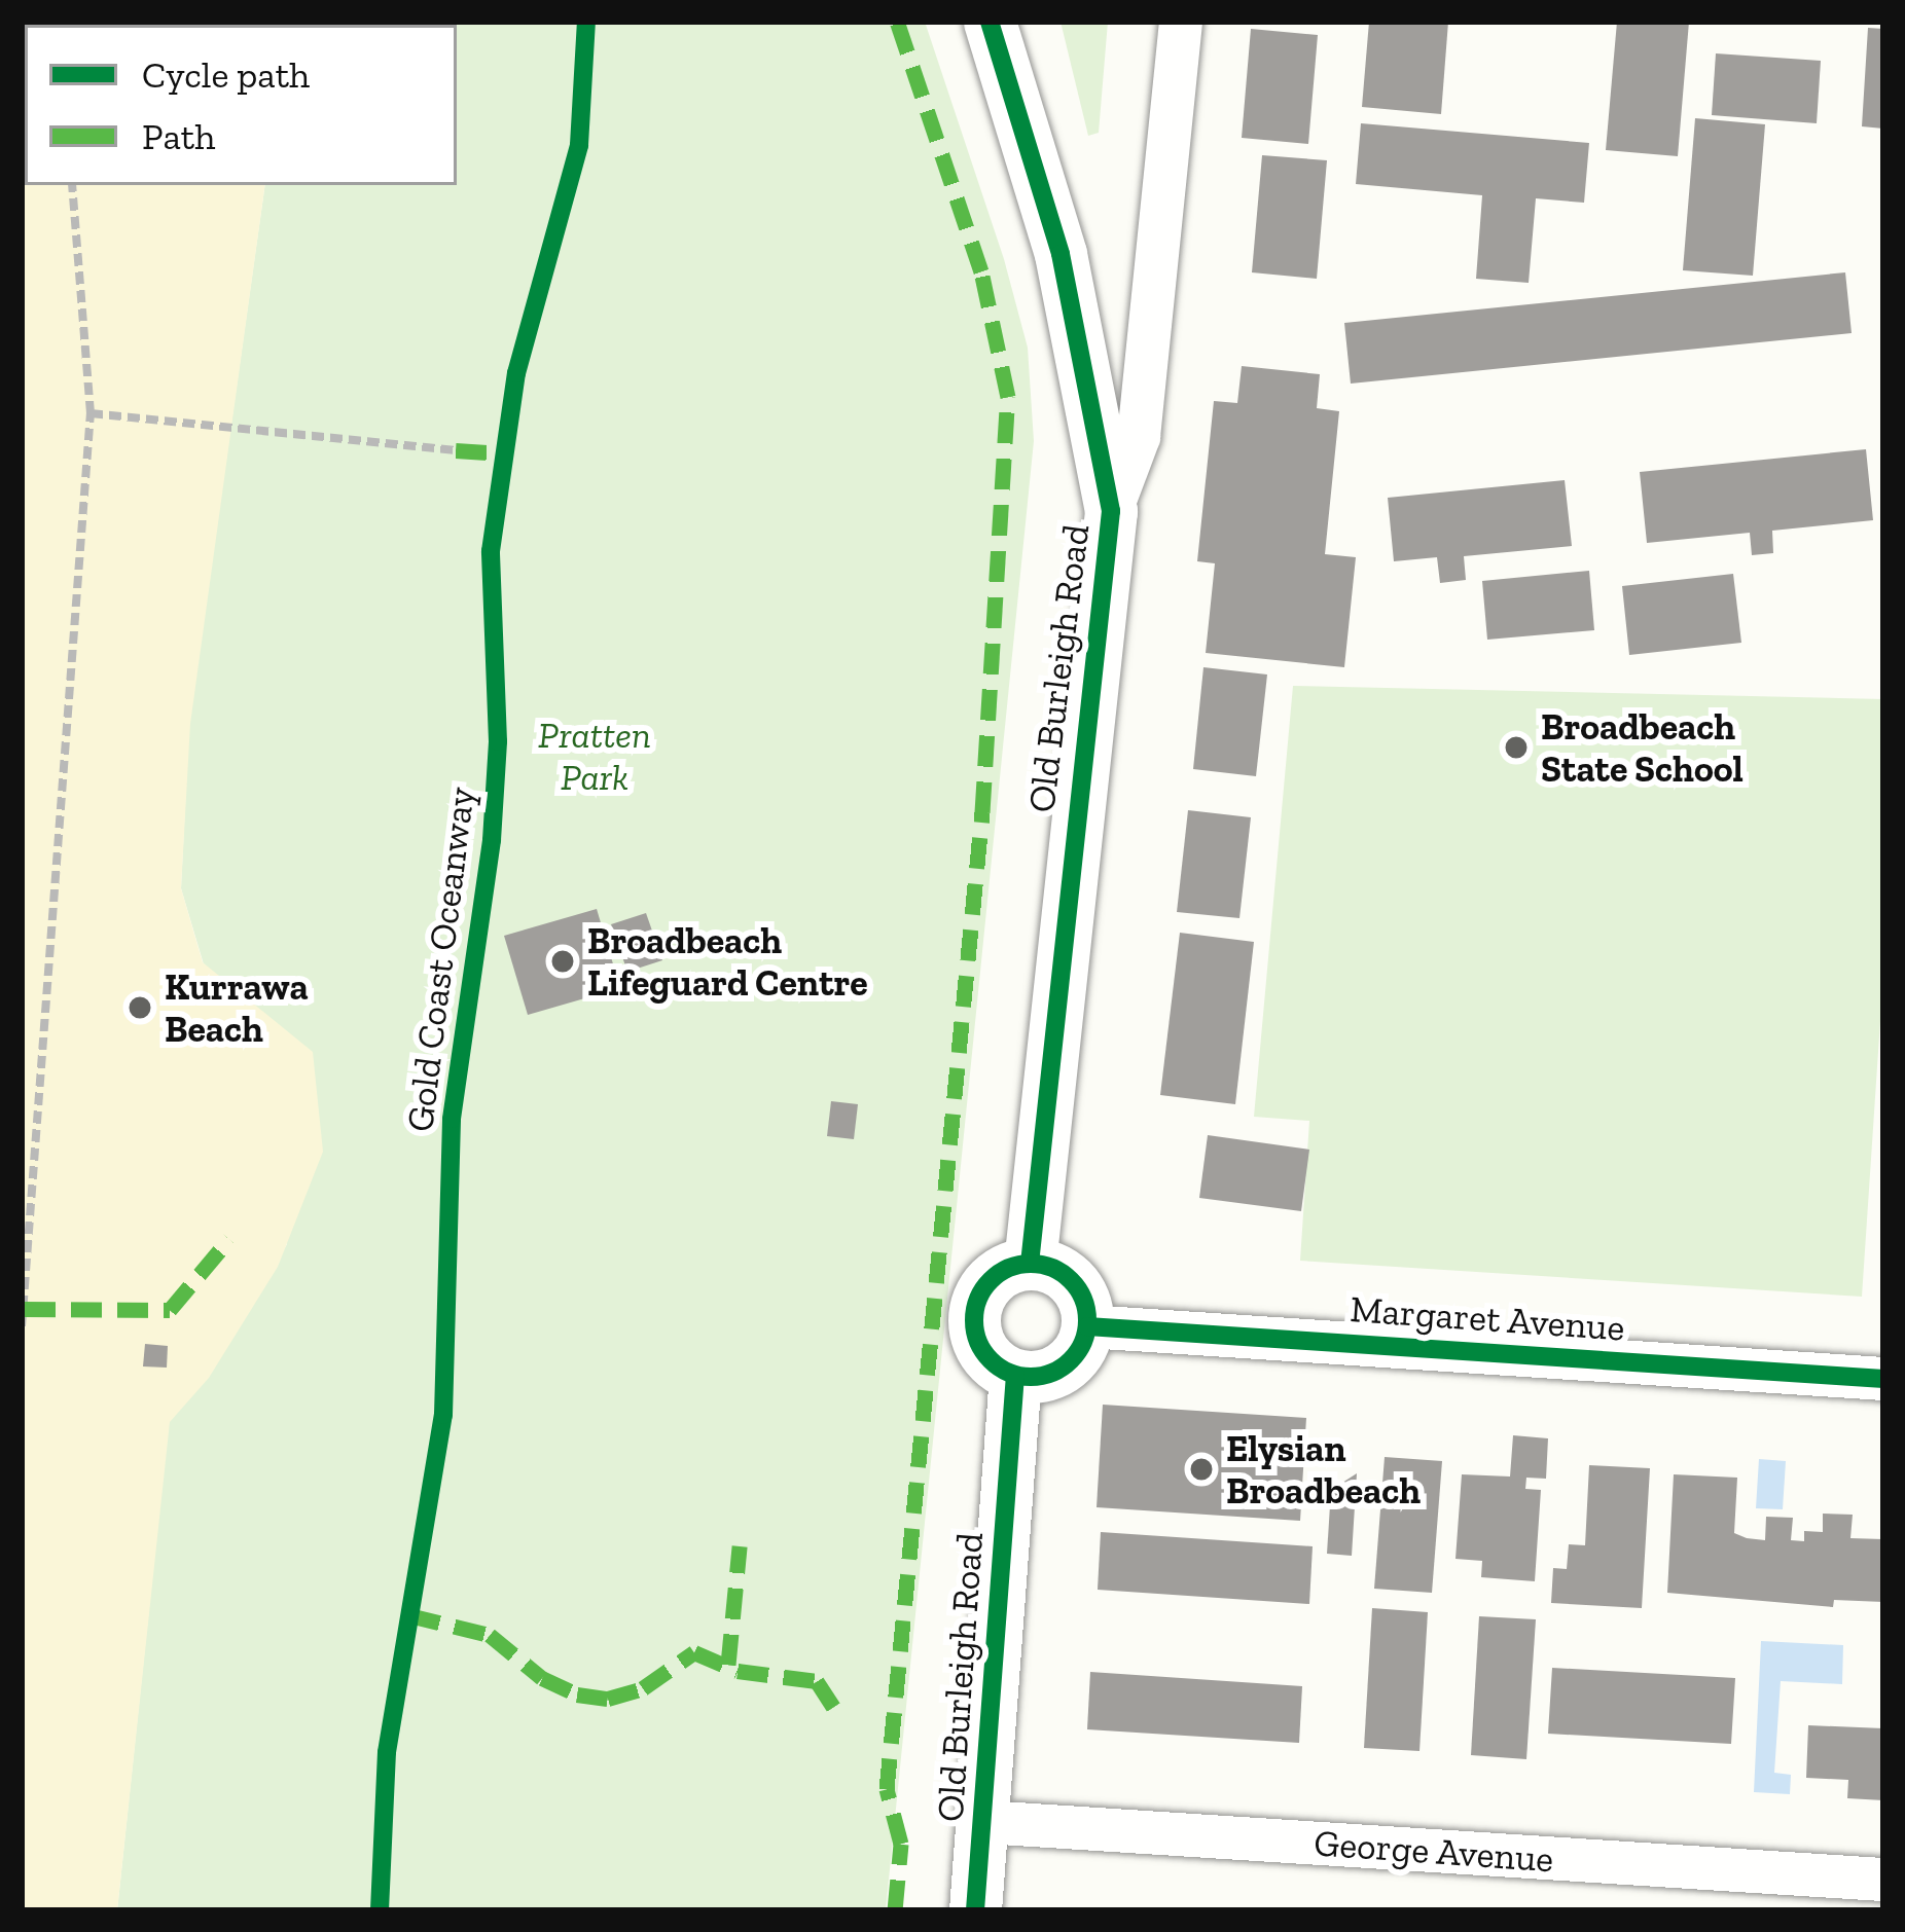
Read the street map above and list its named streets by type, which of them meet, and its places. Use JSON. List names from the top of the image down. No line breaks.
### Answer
{"streets":{"street":["Old Burleigh Road","Margaret Avenue","George Avenue"],"cycle path":["Gold Coast Oceanway"]},"crossings":[["Old Burleigh Road","Margaret Avenue"],["Old Burleigh Road","George Avenue"]],"parks":["Pratten Park"],"places":["Broadbeach State School","Broadbeach Lifeguard Centre","Kurrawa Beach","Elysian Broadbeach"],"legend":["Cycle path","Path"]}
